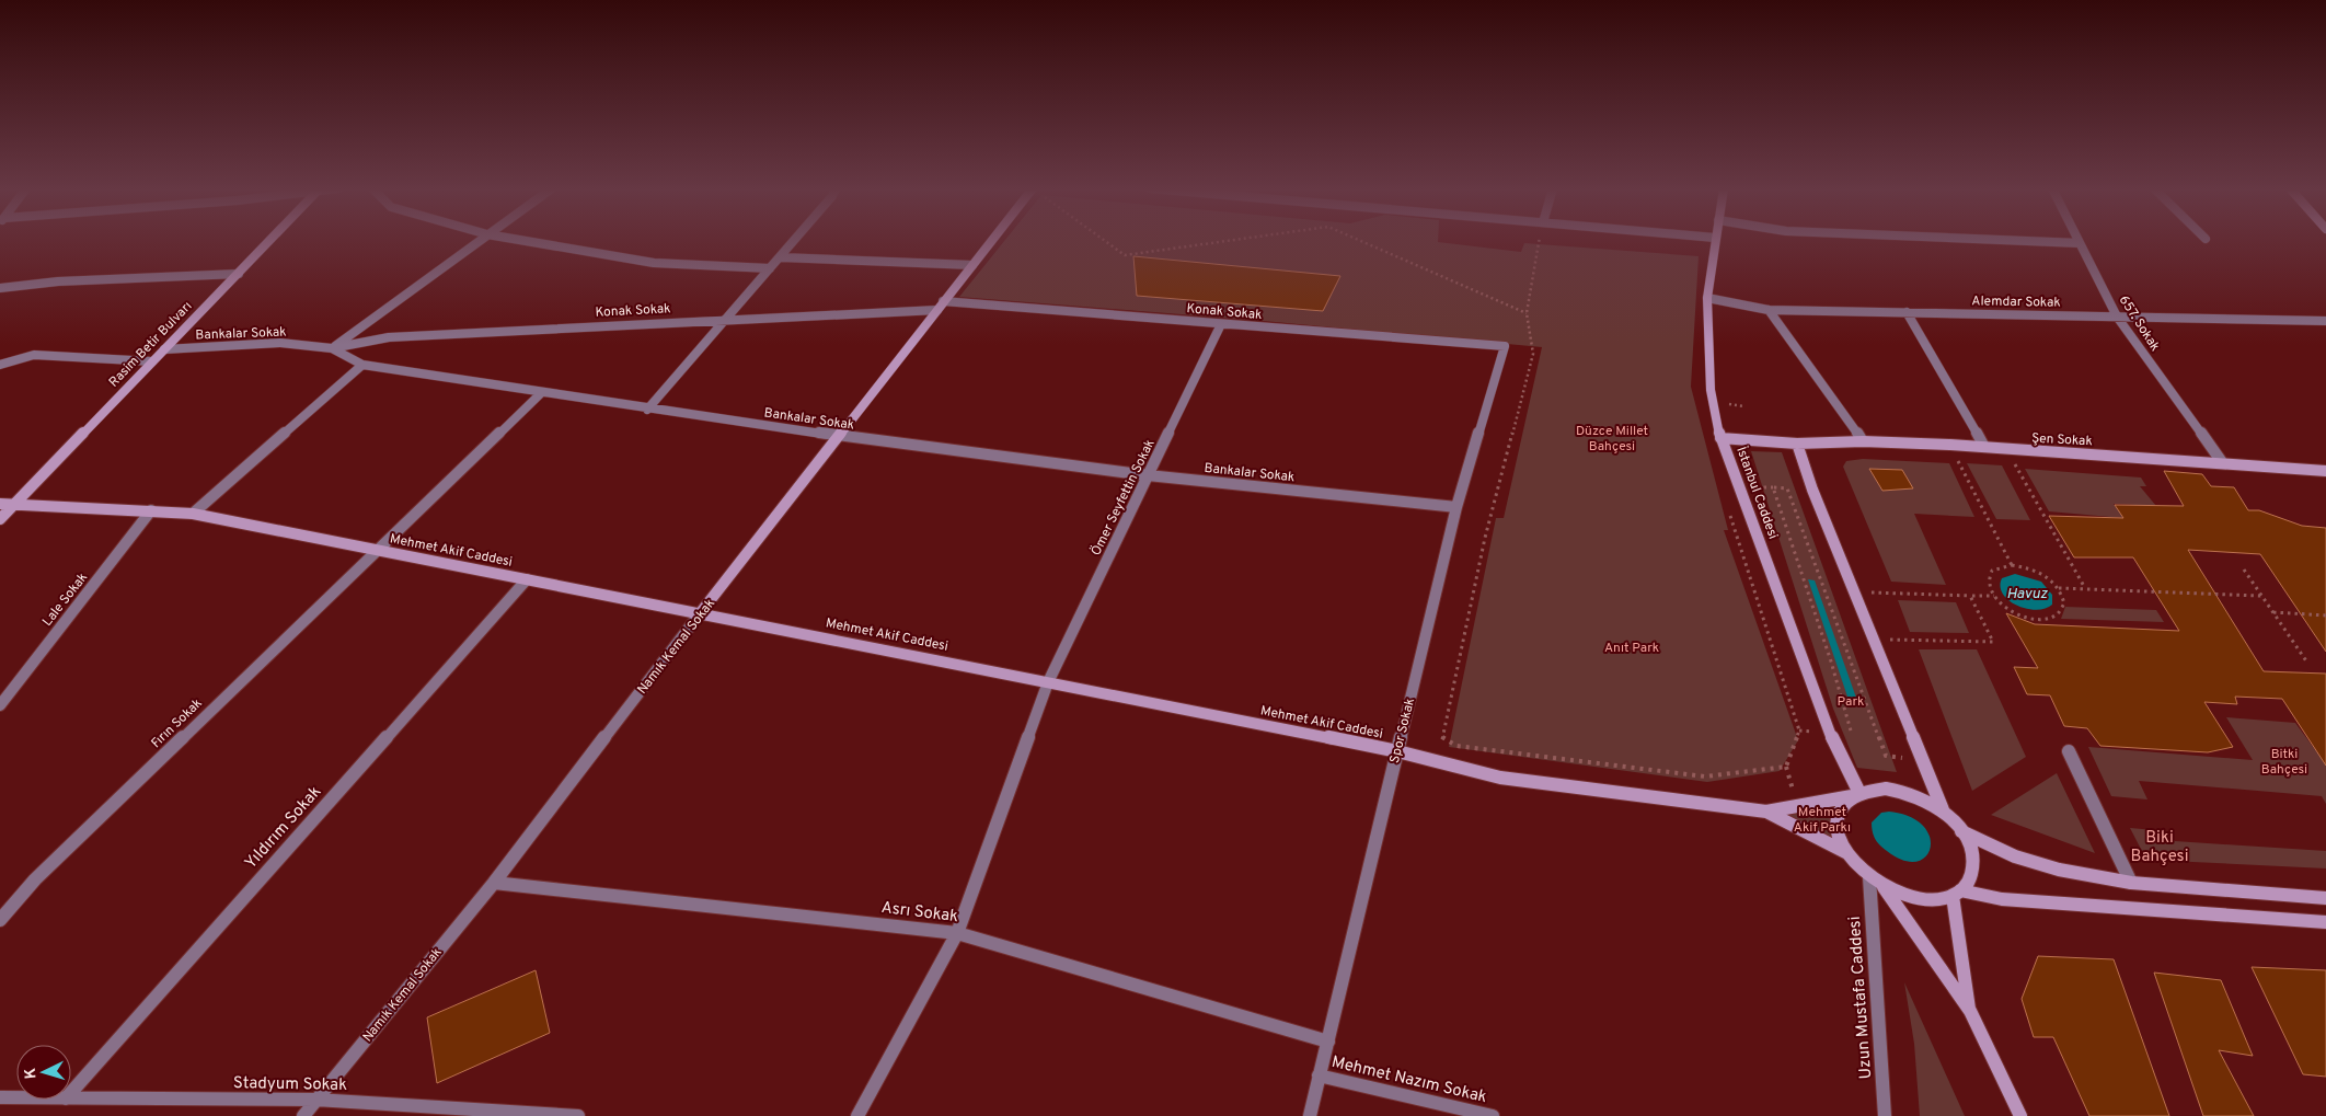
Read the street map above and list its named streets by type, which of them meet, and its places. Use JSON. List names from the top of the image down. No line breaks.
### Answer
{"streets":{"main road":["Rasim Betir Bulvarı","Şen Sokak","İstanbul Caddesi","Mehmet Akif Caddesi","Namık Kemal Sokak"],"street":["Alemdar Sokak","Konak Sokak","657. Sokak","Bankalar Sokak","Ömer Seyfettin Sokak","Lale Sokak","Fırın Sokak","Spor Sokak","Yıldırım Sokak","Asrı Sokak","Uzun Mustafa Caddesi","Mehmet Nazım Sokak","Stadyum Sokak"]},"crossings":[["Alemdar Sokak","657. Sokak"],["Alemdar Sokak","İstanbul Caddesi"],["Konak Sokak","Bankalar Sokak"],["Konak Sokak","Ömer Seyfettin Sokak"],["Konak Sokak","Namık Kemal Sokak"],["Konak Sokak","Spor Sokak"],["657. Sokak","Şen Sokak"],["Bankalar Sokak","Rasim Betir Bulvarı"],["Bankalar Sokak","Ömer Seyfettin Sokak"],["Bankalar Sokak","Namık Kemal Sokak"],["Bankalar Sokak","Fırın Sokak"],["Bankalar Sokak","Spor Sokak"],["Rasim Betir Bulvarı","Mehmet Akif Caddesi"],["Şen Sokak","İstanbul Caddesi"],["İstanbul Caddesi","Uzun Mustafa Caddesi"],["Ömer Seyfettin Sokak","Mehmet Akif Caddesi"],["Ömer Seyfettin Sokak","Asrı Sokak"],["Mehmet Akif Caddesi","Lale Sokak"],["Mehmet Akif Caddesi","Namık Kemal Sokak"],["Mehmet Akif Caddesi","Fırın Sokak"],["Mehmet Akif Caddesi","Spor Sokak"],["Mehmet Akif Caddesi","Yıldırım Sokak"],["Namık Kemal Sokak","Asrı Sokak"],["Namık Kemal Sokak","Stadyum Sokak"],["Spor Sokak","Asrı Sokak"],["Spor Sokak","Mehmet Nazım Sokak"]],"water":["Havuz"],"parks":["Düzce Millet Bahçesi","Anıt Park","Park","Bitki Bahçesi","Mehmet Akif Parkı","Biki Bahçesi"],"north":"left"}
